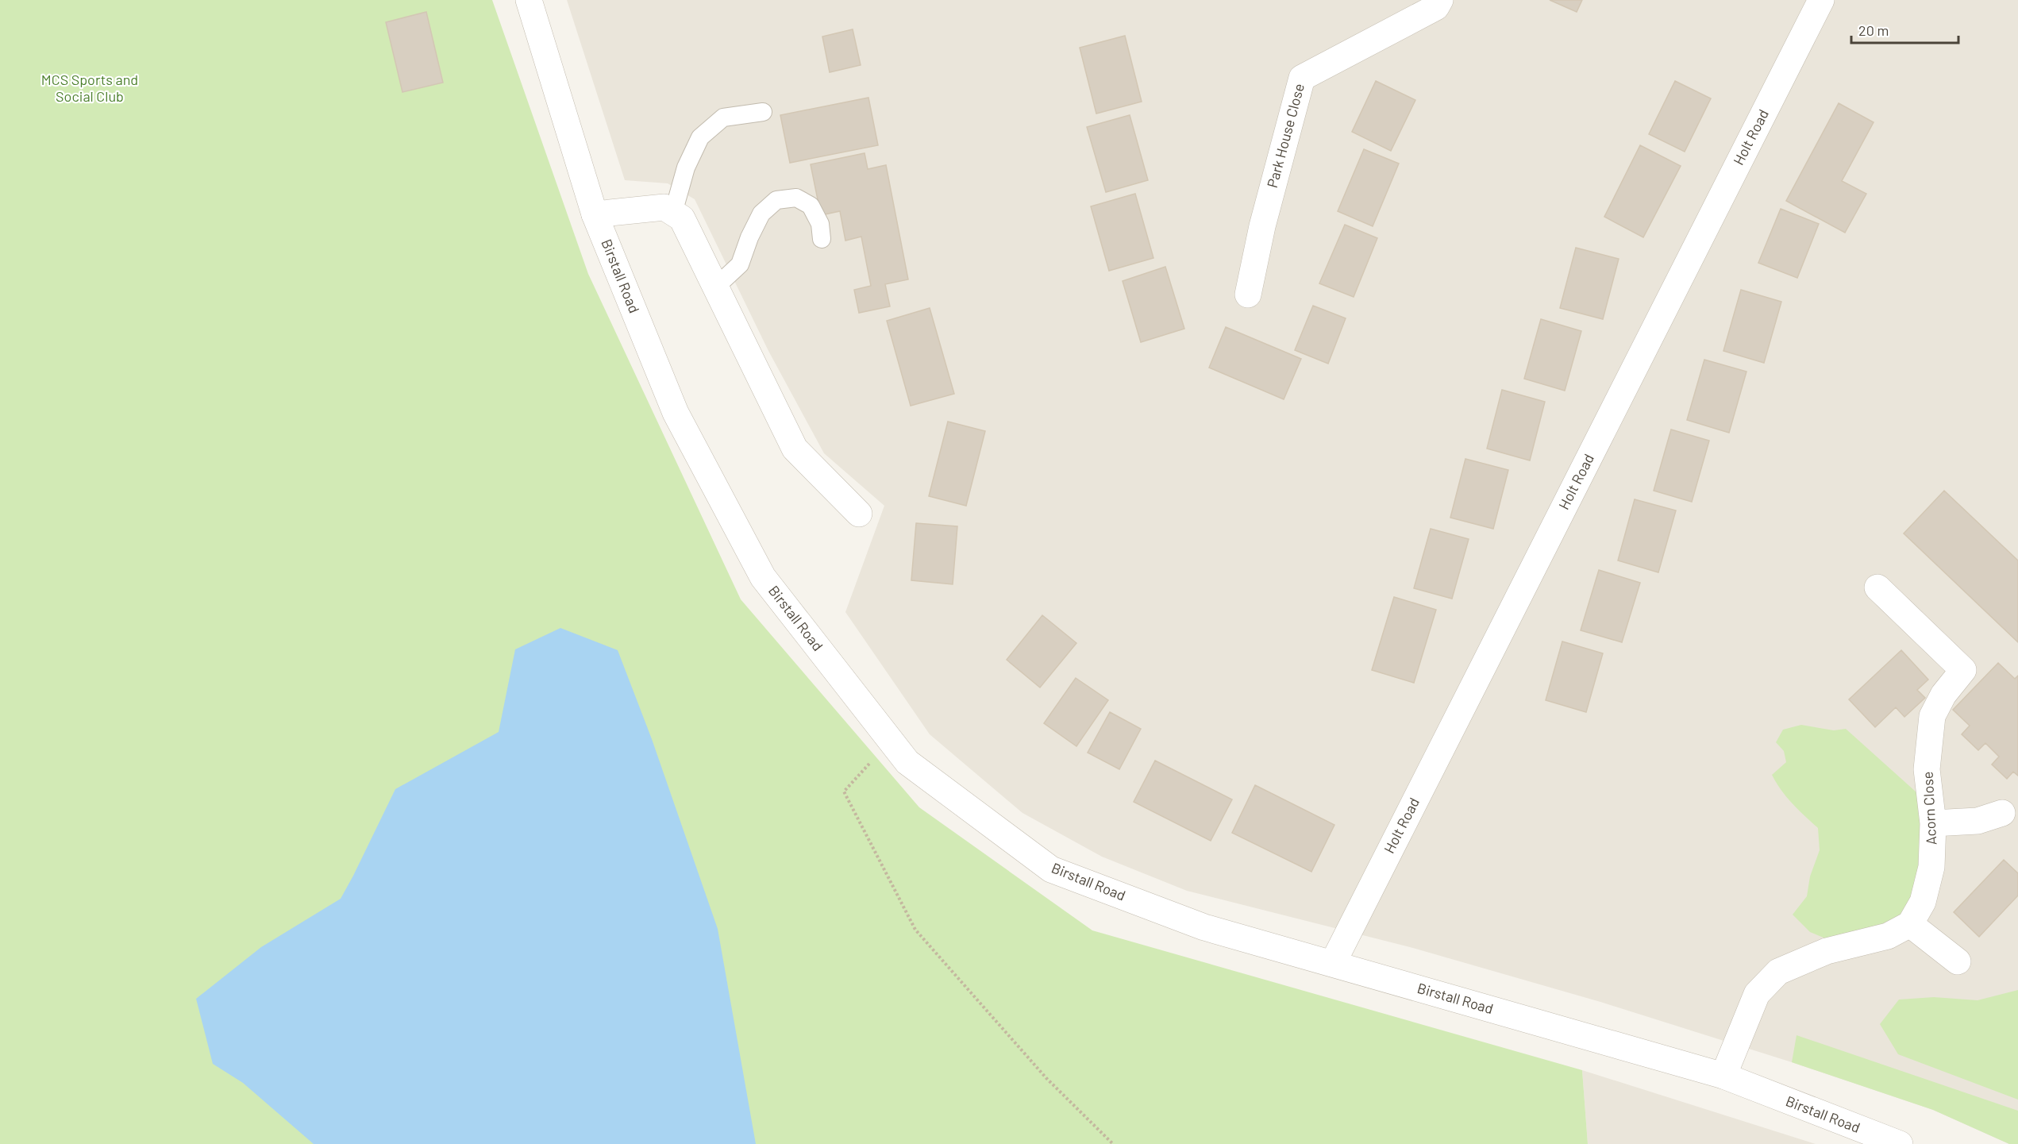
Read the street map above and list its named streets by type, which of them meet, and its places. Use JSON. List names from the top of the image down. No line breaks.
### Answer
{"streets":{"street":["Park House Close","Holt Road","Birstall Road","Acorn Close"]},"crossings":[["Holt Road","Birstall Road"]],"parks":["MCS Sports and Social Club"],"scale_bar":"20 m"}
